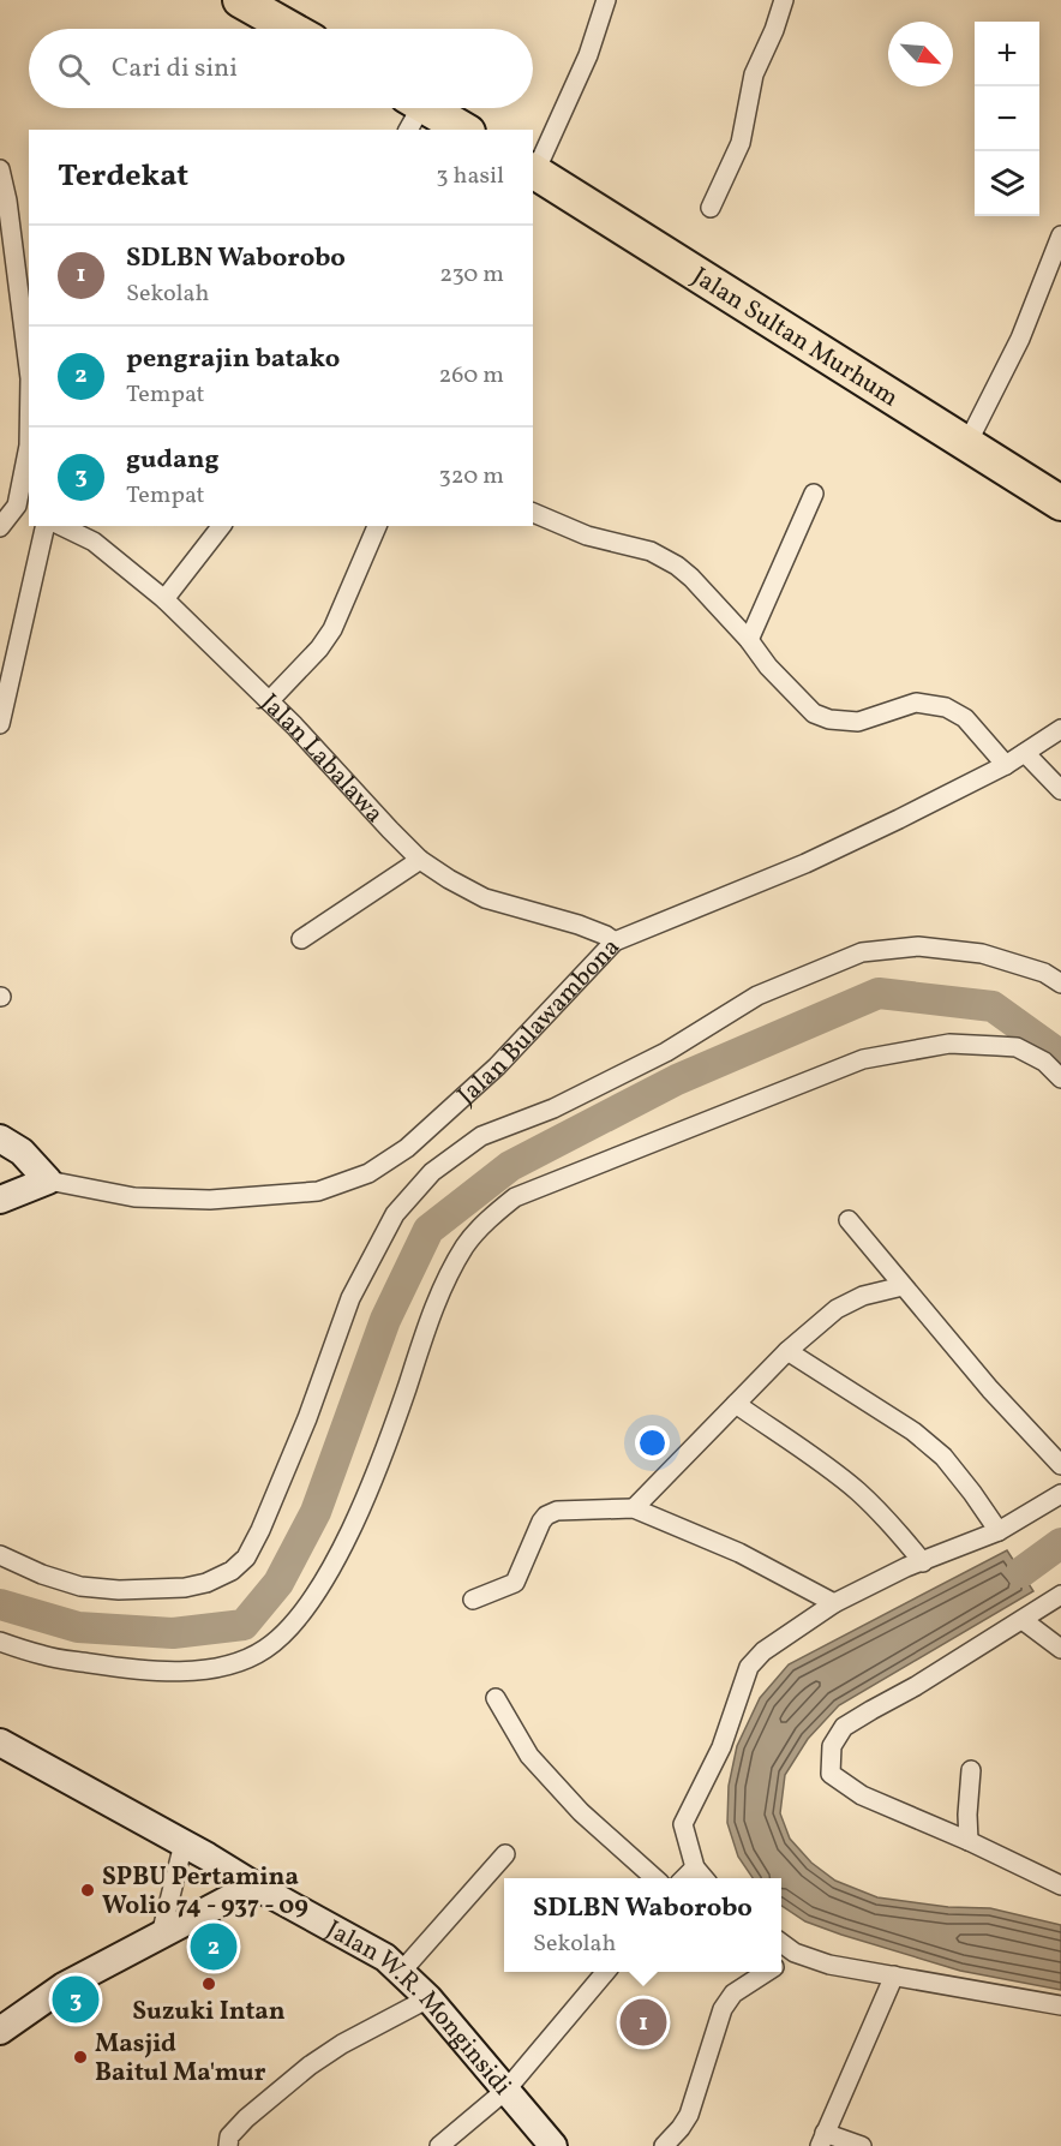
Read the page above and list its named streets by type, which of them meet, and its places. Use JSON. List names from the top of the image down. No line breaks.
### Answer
{"streets":{"highway":["Jalan Sultan Murhum"],"main road":["Jalan W.R. Monginsidi"],"street":["Jalan Labalawa","Jalan Bulawambona"]},"crossings":[["Jalan Labalawa","Jalan Bulawambona"]],"places":["SPBU Pertamina Wolio 74 - 937 - 09","Suzuki Intan","Masjid Baitul Ma'mur"],"north":"bottom right","page":{"map_buttons":["+","−"],"search":"Cari di sini","heading":["Terdekat","3 hasil"],"list":[{"mark":"1","name":"SDLBN Waborobo","note":"Sekolah","value":"230 m"},{"mark":"2","name":"pengrajin batako","note":"Tempat","value":"260 m"},{"mark":"3","name":"gudang","note":"Tempat","value":"320 m"}],"popup":["SDLBN Waborobo","Sekolah"],"pins":["2","3","1"]}}
